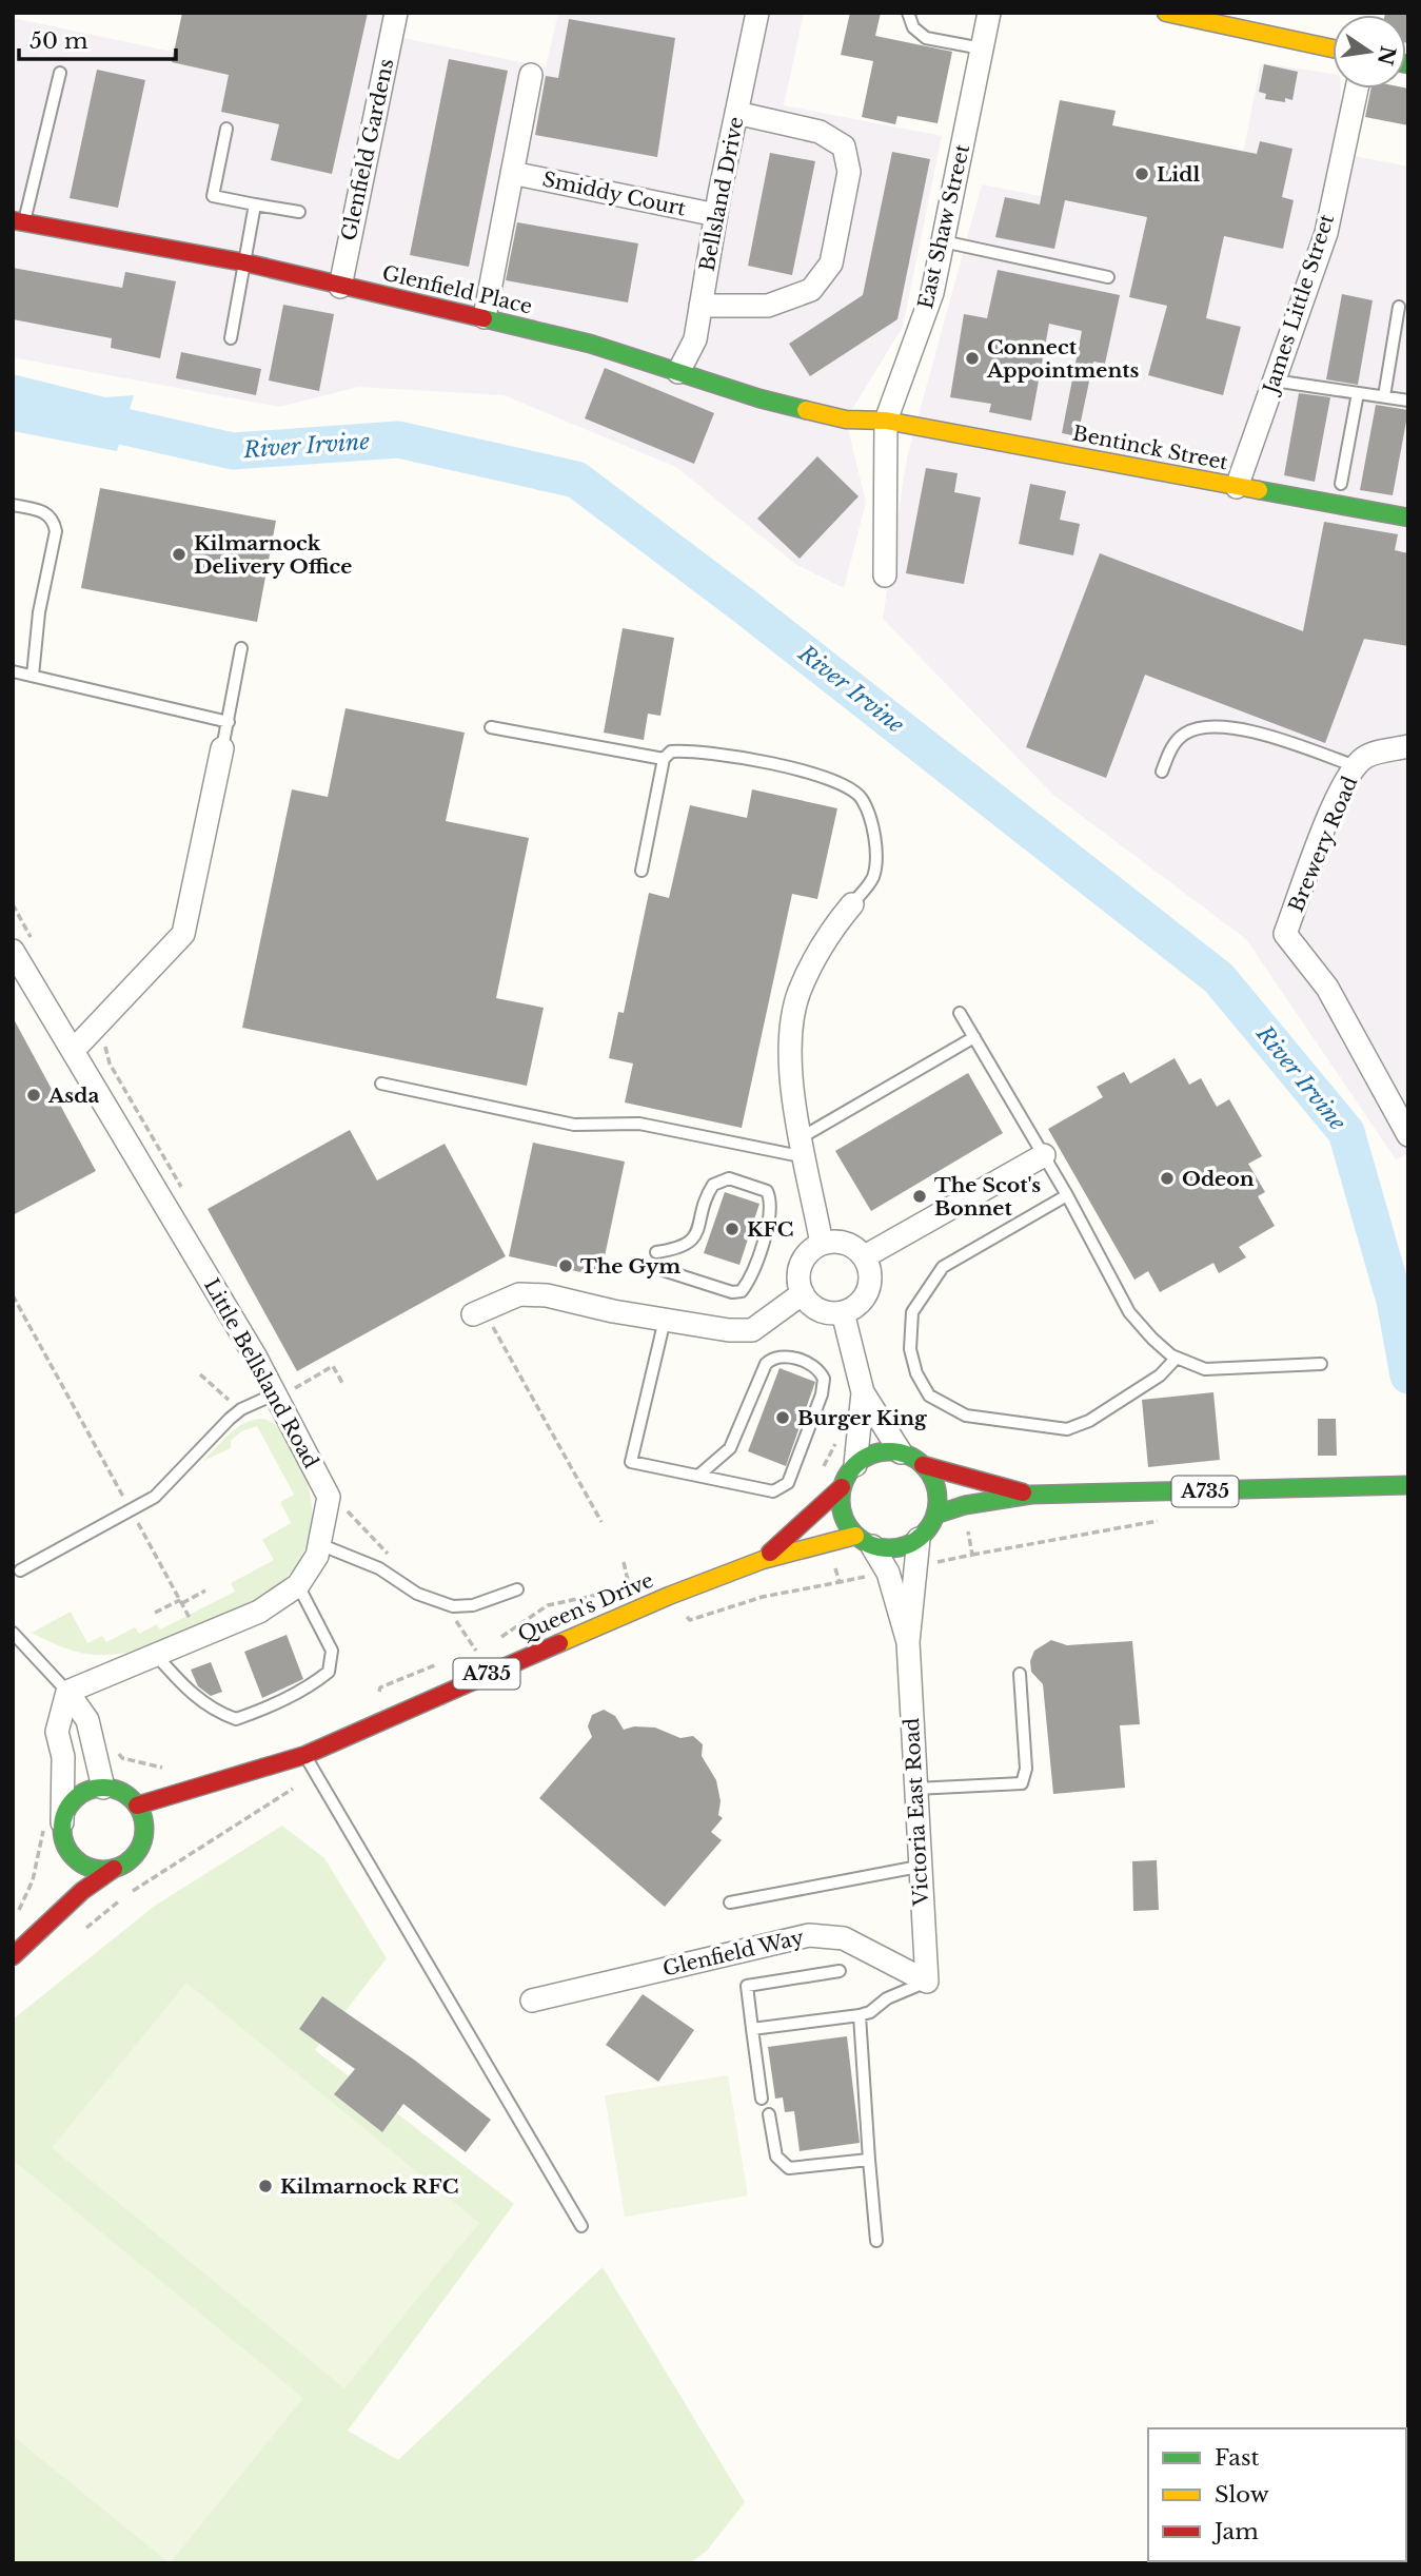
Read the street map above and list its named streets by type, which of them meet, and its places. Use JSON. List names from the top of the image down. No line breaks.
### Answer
{"streets":{"main road":["Glenfield Place","Bentinck Street","A735","Queen's Drive"],"street":["Glenfield Gardens","Smiddy Court","Bellsland Drive","East Shaw Street","James Little Street","Brewery Road","Little Bellsland Road","Victoria East Road","Glenfield Way"]},"crossings":[["Glenfield Gardens","Glenfield Place"],["Smiddy Court","Bellsland Drive"],["Bellsland Drive","Glenfield Place"],["East Shaw Street","Glenfield Place"],["East Shaw Street","Bentinck Street"],["Glenfield Place","Bentinck Street"],["James Little Street","Bentinck Street"],["A735","Queen's Drive"],["A735","Victoria East Road"],["Queen's Drive","Victoria East Road"],["Victoria East Road","Glenfield Way"]],"water":["River Irvine"],"places":["Lidl","Connect Appointments","Kilmarnock Delivery Office","Asda","Odeon","The Scot's Bonnet","KFC","The Gym","Burger King","Kilmarnock RFC"],"legend":["Fast","Slow","Jam"],"scale_bar":"50 m","north":"right"}
